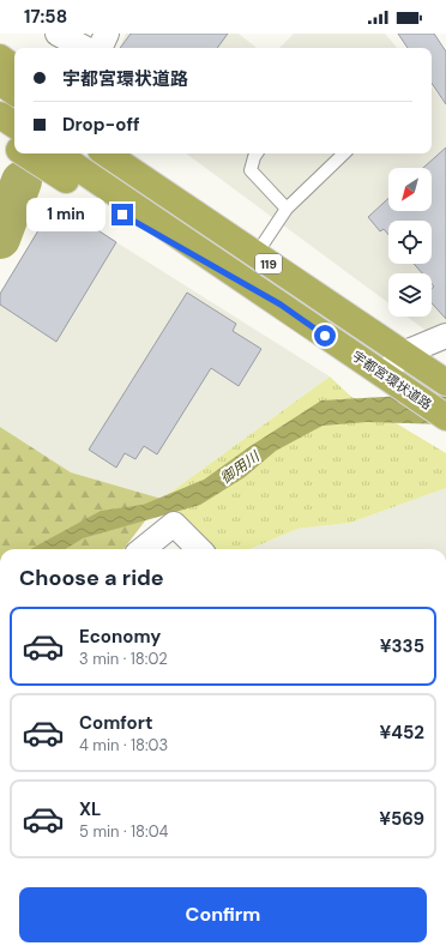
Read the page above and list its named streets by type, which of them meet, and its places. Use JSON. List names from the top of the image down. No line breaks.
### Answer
{"streets":{"highway":["119","宇都宮環状道路"]},"crossings":[["119","宇都宮環状道路"]],"water":["御用川"],"north":"bottom left","page":{"status":"17:58","banner":["宇都宮環状道路","Drop-off"],"bubble":"1 min","heading":"Choose a ride","list":[{"name":"Economy","note":"3 min · 18:02","value":"¥335"},{"name":"Comfort","note":"4 min · 18:03","value":"¥452"},{"name":"XL","note":"5 min · 18:04","value":"¥569"}],"buttons":"Confirm"}}
